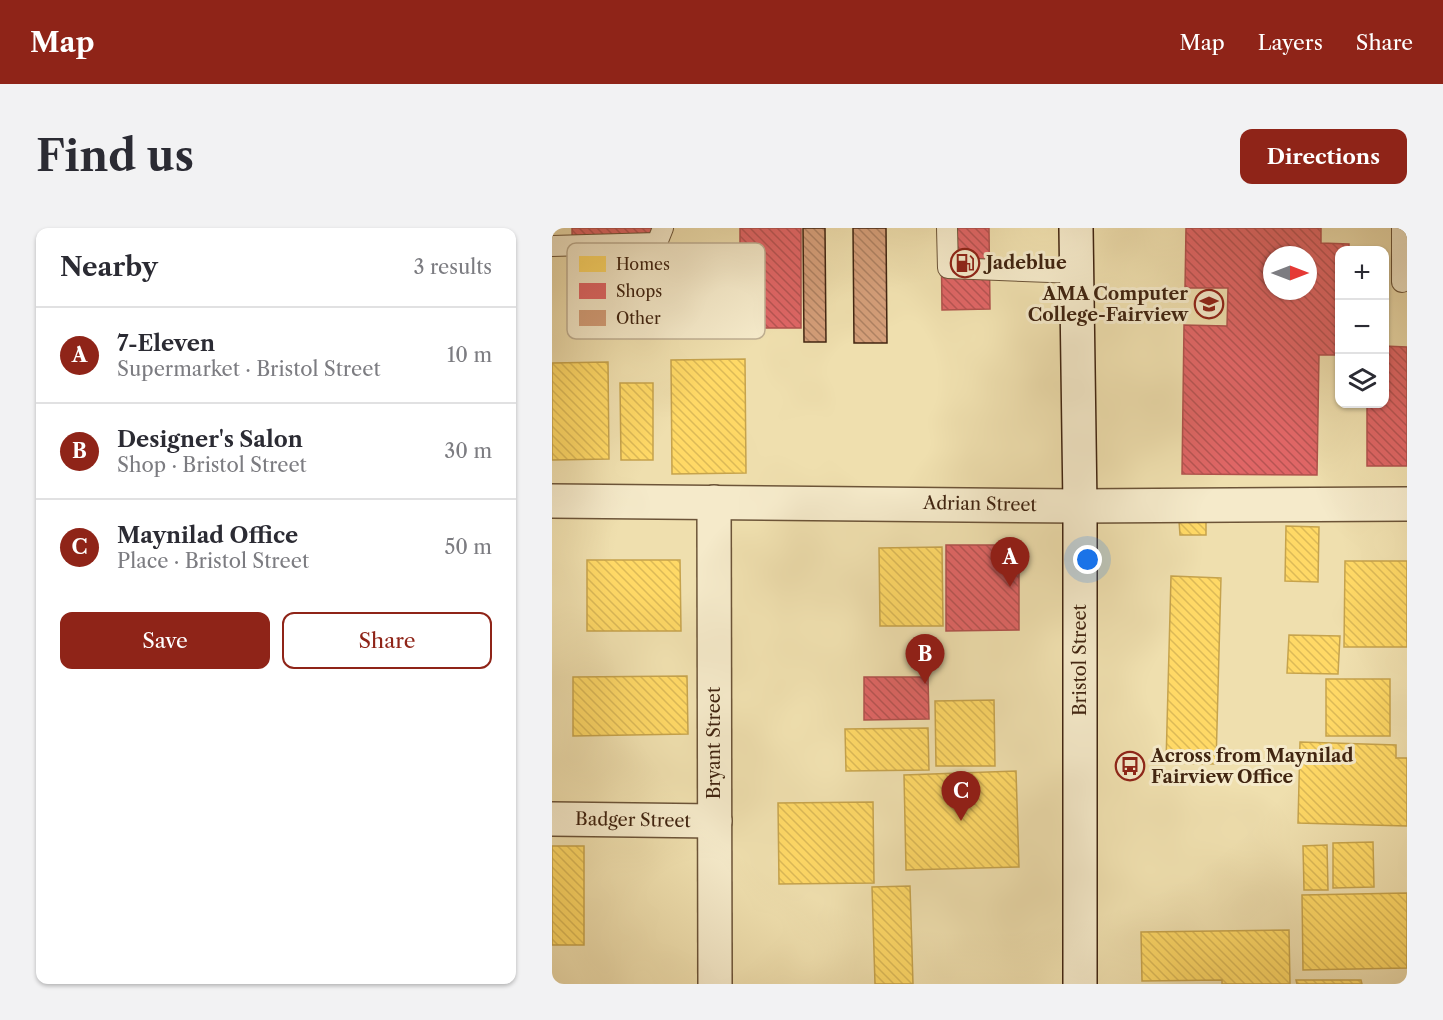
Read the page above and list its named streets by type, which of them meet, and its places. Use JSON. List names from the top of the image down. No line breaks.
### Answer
{"streets":{"street":["Adrian Street","Bristol Street","Bryant Street","Badger Street"]},"crossings":[["Adrian Street","Bristol Street"],["Adrian Street","Bryant Street"],["Bryant Street","Badger Street"]],"places":{"fuel station":["Jadeblue"],"school or university":["AMA Computer College-Fairview"],"bus stop":["Across from Maynilad Fairview Office"]},"legend":["Homes","Shops","Other"],"north":"right","page":{"header":"Map","nav":["Map","Layers","Share"],"buttons":["Directions",["Save","Share"]],"title":"Find us","heading":["Nearby","3 results"],"map_buttons":["+","−"],"list":[{"mark":"A","name":"7-Eleven","note":"Supermarket · Bristol Street","value":"10 m"},{"mark":"B","name":"Designer's Salon","note":"Shop · Bristol Street","value":"30 m"},{"mark":"C","name":"Maynilad Office","note":"Place · Bristol Street","value":"50 m"}],"pins":["A","B","C"]}}
